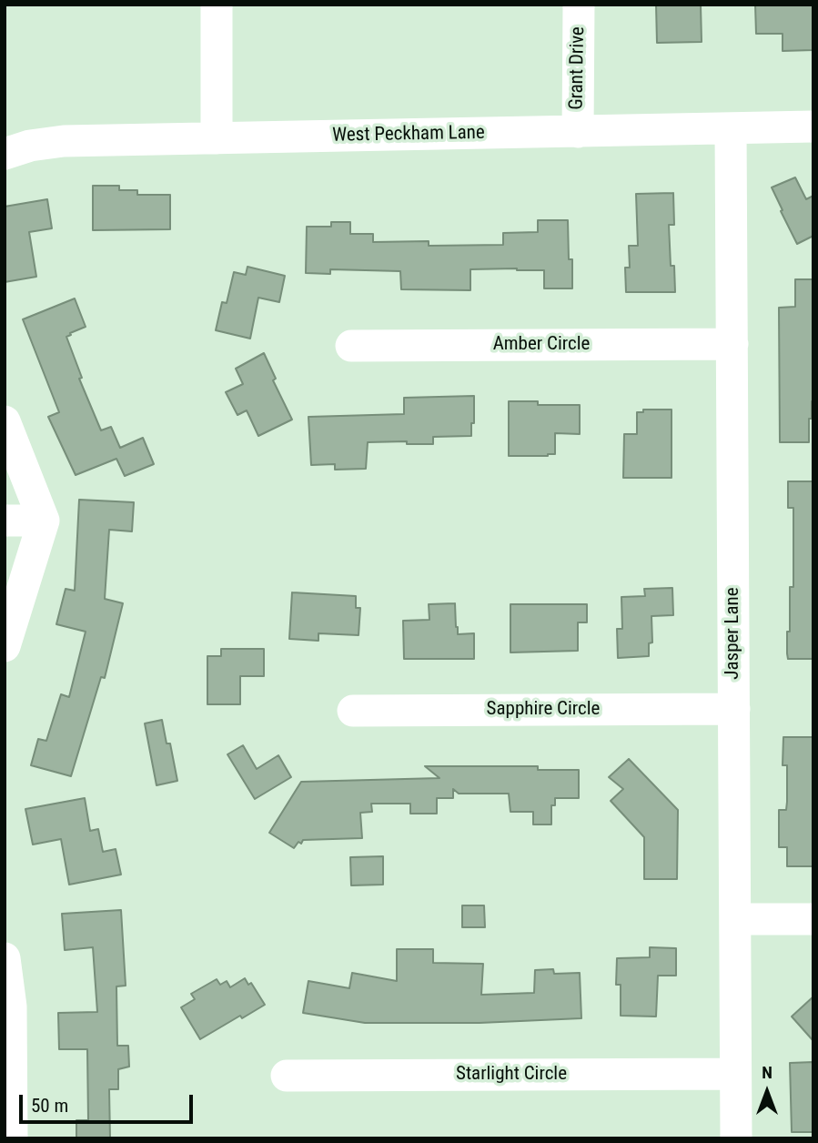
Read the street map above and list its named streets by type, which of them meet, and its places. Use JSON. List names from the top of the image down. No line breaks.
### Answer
{"streets":{"street":["Grant Drive","West Peckham Lane","Amber Circle","Jasper Lane","Sapphire Circle","Starlight Circle"]},"crossings":[["Grant Drive","West Peckham Lane"],["West Peckham Lane","Jasper Lane"],["Amber Circle","Jasper Lane"],["Jasper Lane","Sapphire Circle"],["Jasper Lane","Starlight Circle"]],"scale_bar":"50 m","north":"top"}
